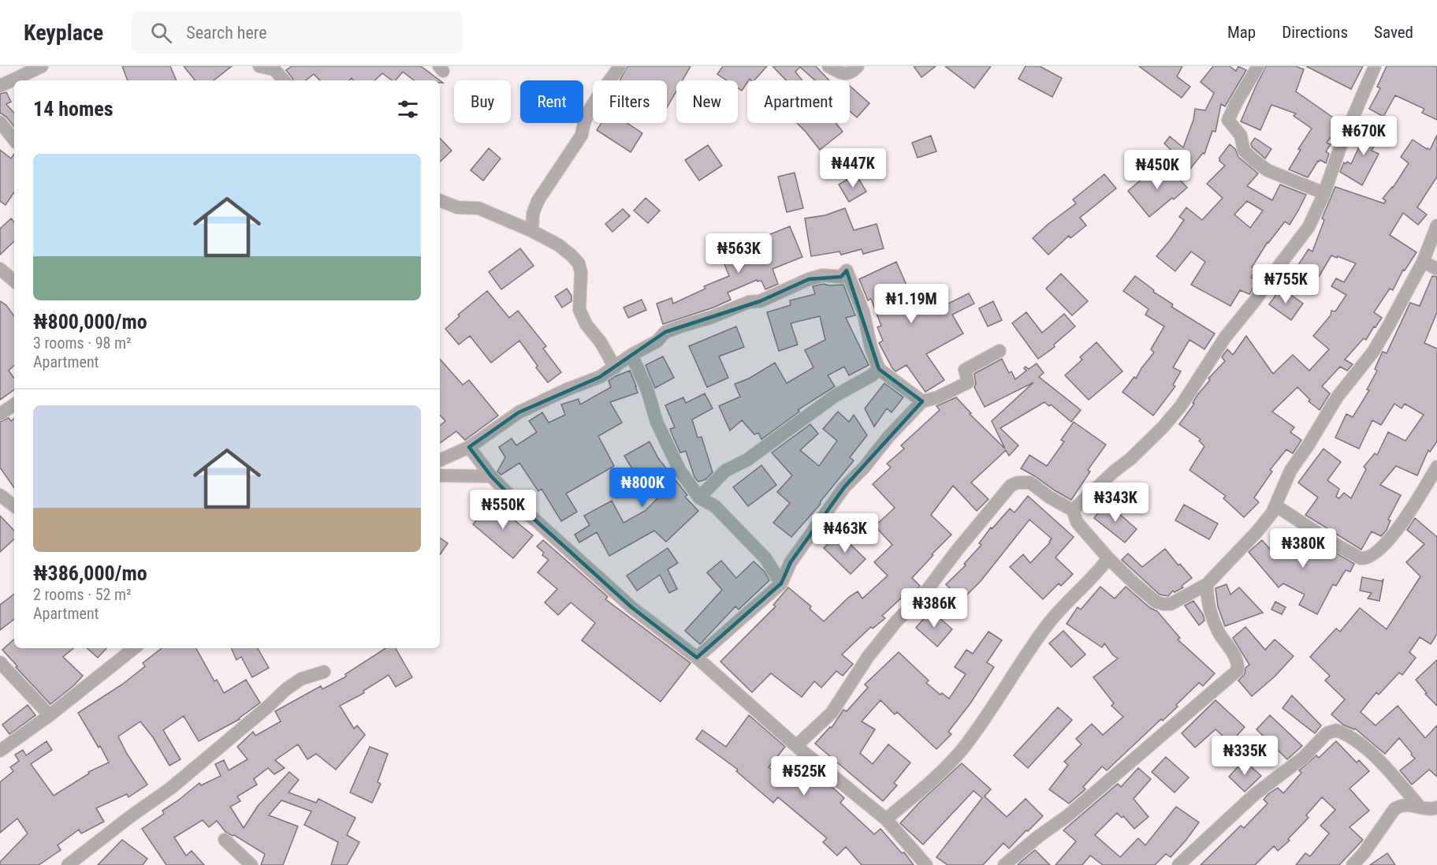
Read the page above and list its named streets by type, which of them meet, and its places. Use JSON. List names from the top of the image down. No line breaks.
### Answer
{"page":{"header":"Keyplace","search":"Search here","nav":["Map","Directions","Saved"],"chip":["Buy","Rent","Filters","New","Apartment"],"heading":"14 homes","price":["₦670K","₦447K","₦450K","₦563K","₦755K","₦1.19M","₦800K","₦343K","₦550K","₦463K","₦380K","₦386K","₦335K","₦525K"],"list":[{"name":"₦800,000/mo","note":"3 rooms · 98 m² · Apartment"},{"name":"₦386,000/mo","note":"2 rooms · 52 m² · Apartment"}]}}
